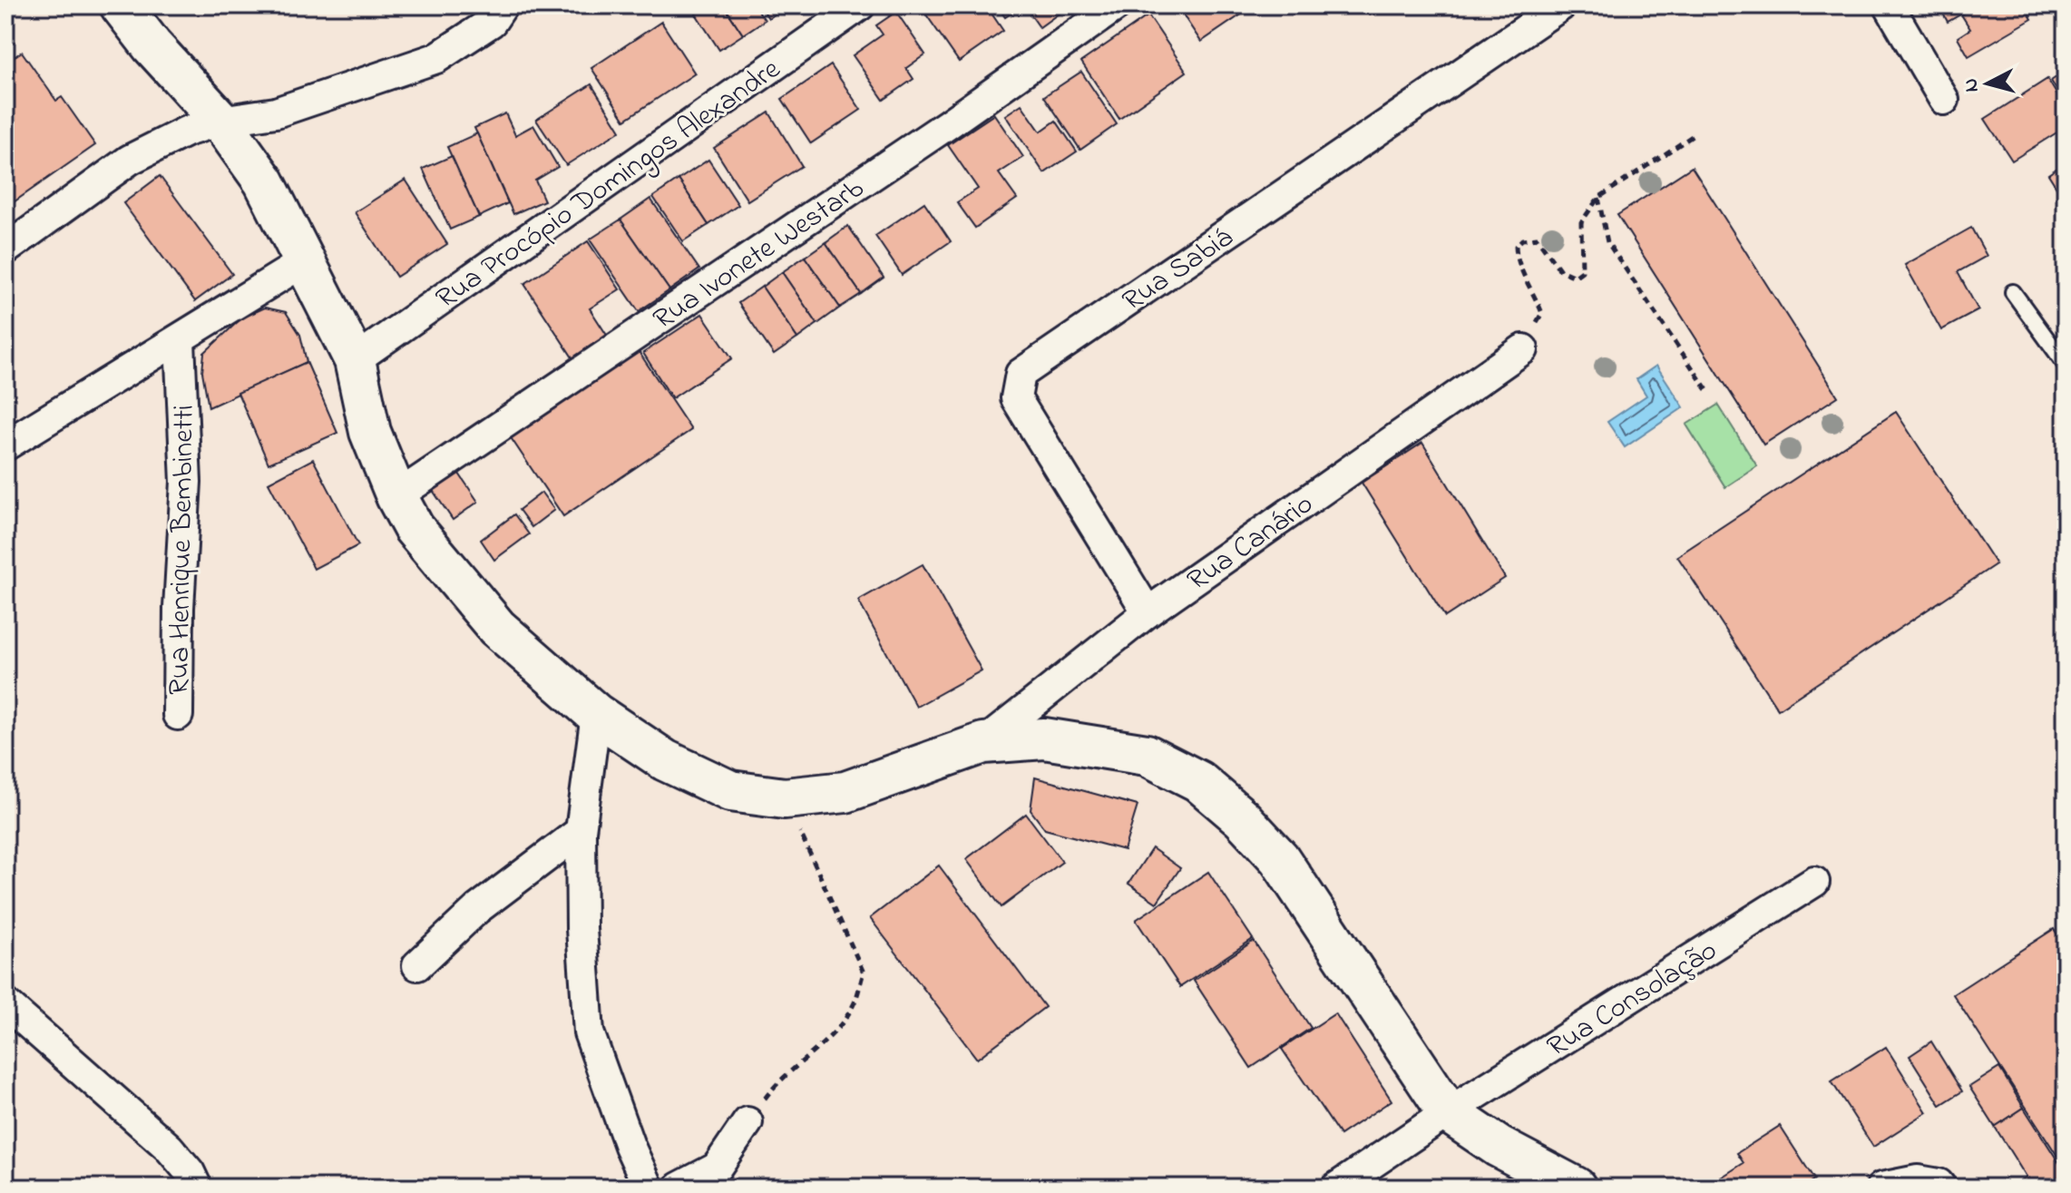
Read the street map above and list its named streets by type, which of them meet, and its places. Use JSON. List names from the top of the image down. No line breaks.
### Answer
{"streets":{"street":["Rua Procópio Domingos Alexandre","Rua Ivonete Westarb","Rua Sabiá","Rua Canário","Rua Henrique Bembinetti","Rua Consolação"]},"crossings":[["Rua Sabiá","Rua Canário"]],"north":"left"}
